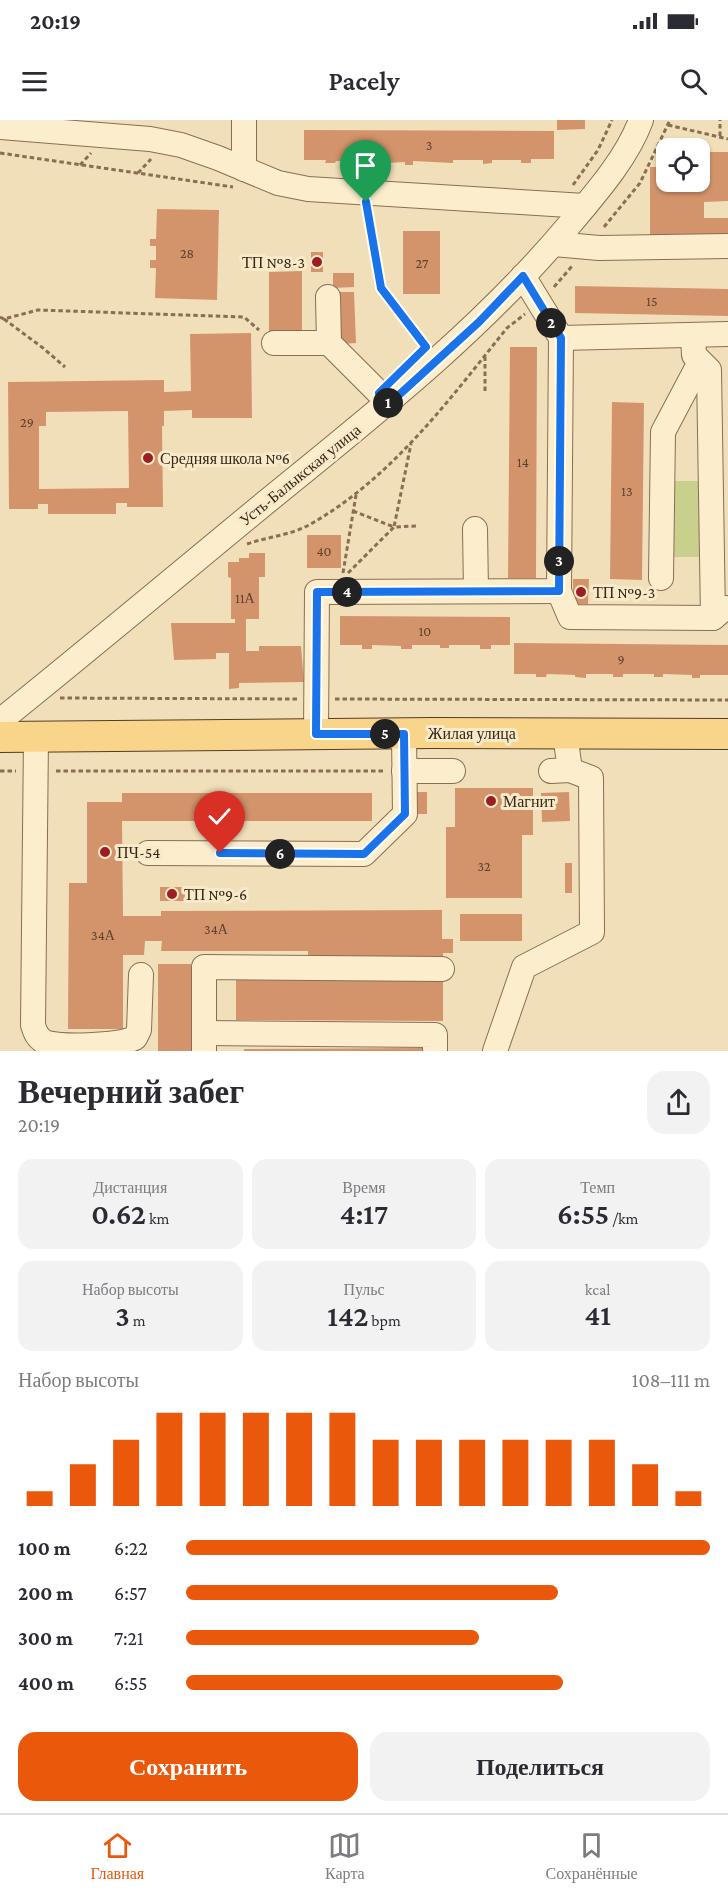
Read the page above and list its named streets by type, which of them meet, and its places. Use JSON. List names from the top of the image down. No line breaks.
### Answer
{"streets":{"main road":["Жилая улица"],"street":["Усть-Балыкская улица"]},"places":["ТП №8-3","Средняя школа №6","ТП №9-3","Магнит","ПЧ-54","ТП №9-6"],"house_numbers":["3","28","27","15","29","14","13","40","11А","10","9","32","34А","34А"],"page":{"status":"20:19","header":"Pacely","pins":["2","1","3","4","5","6"],"heading":["Вечерний забег","20:19"],"stats":[["Дистанция","0.62 km"],["Время","4:17"],["Темп","6:55 /km"],["Набор высоты","3 m"],["Пульс","142 bpm"],["kcal","41"]],"chart":["Набор высоты","108–111 m"],"list":[{"name":"100 m","note":"6:22"},{"name":"200 m","note":"6:57"},{"name":"300 m","note":"7:21"},{"name":"400 m","note":"6:55"}],"buttons":["Сохранить","Поделиться"],"tabs":["Главная","Карта","Сохранённые"]}}
